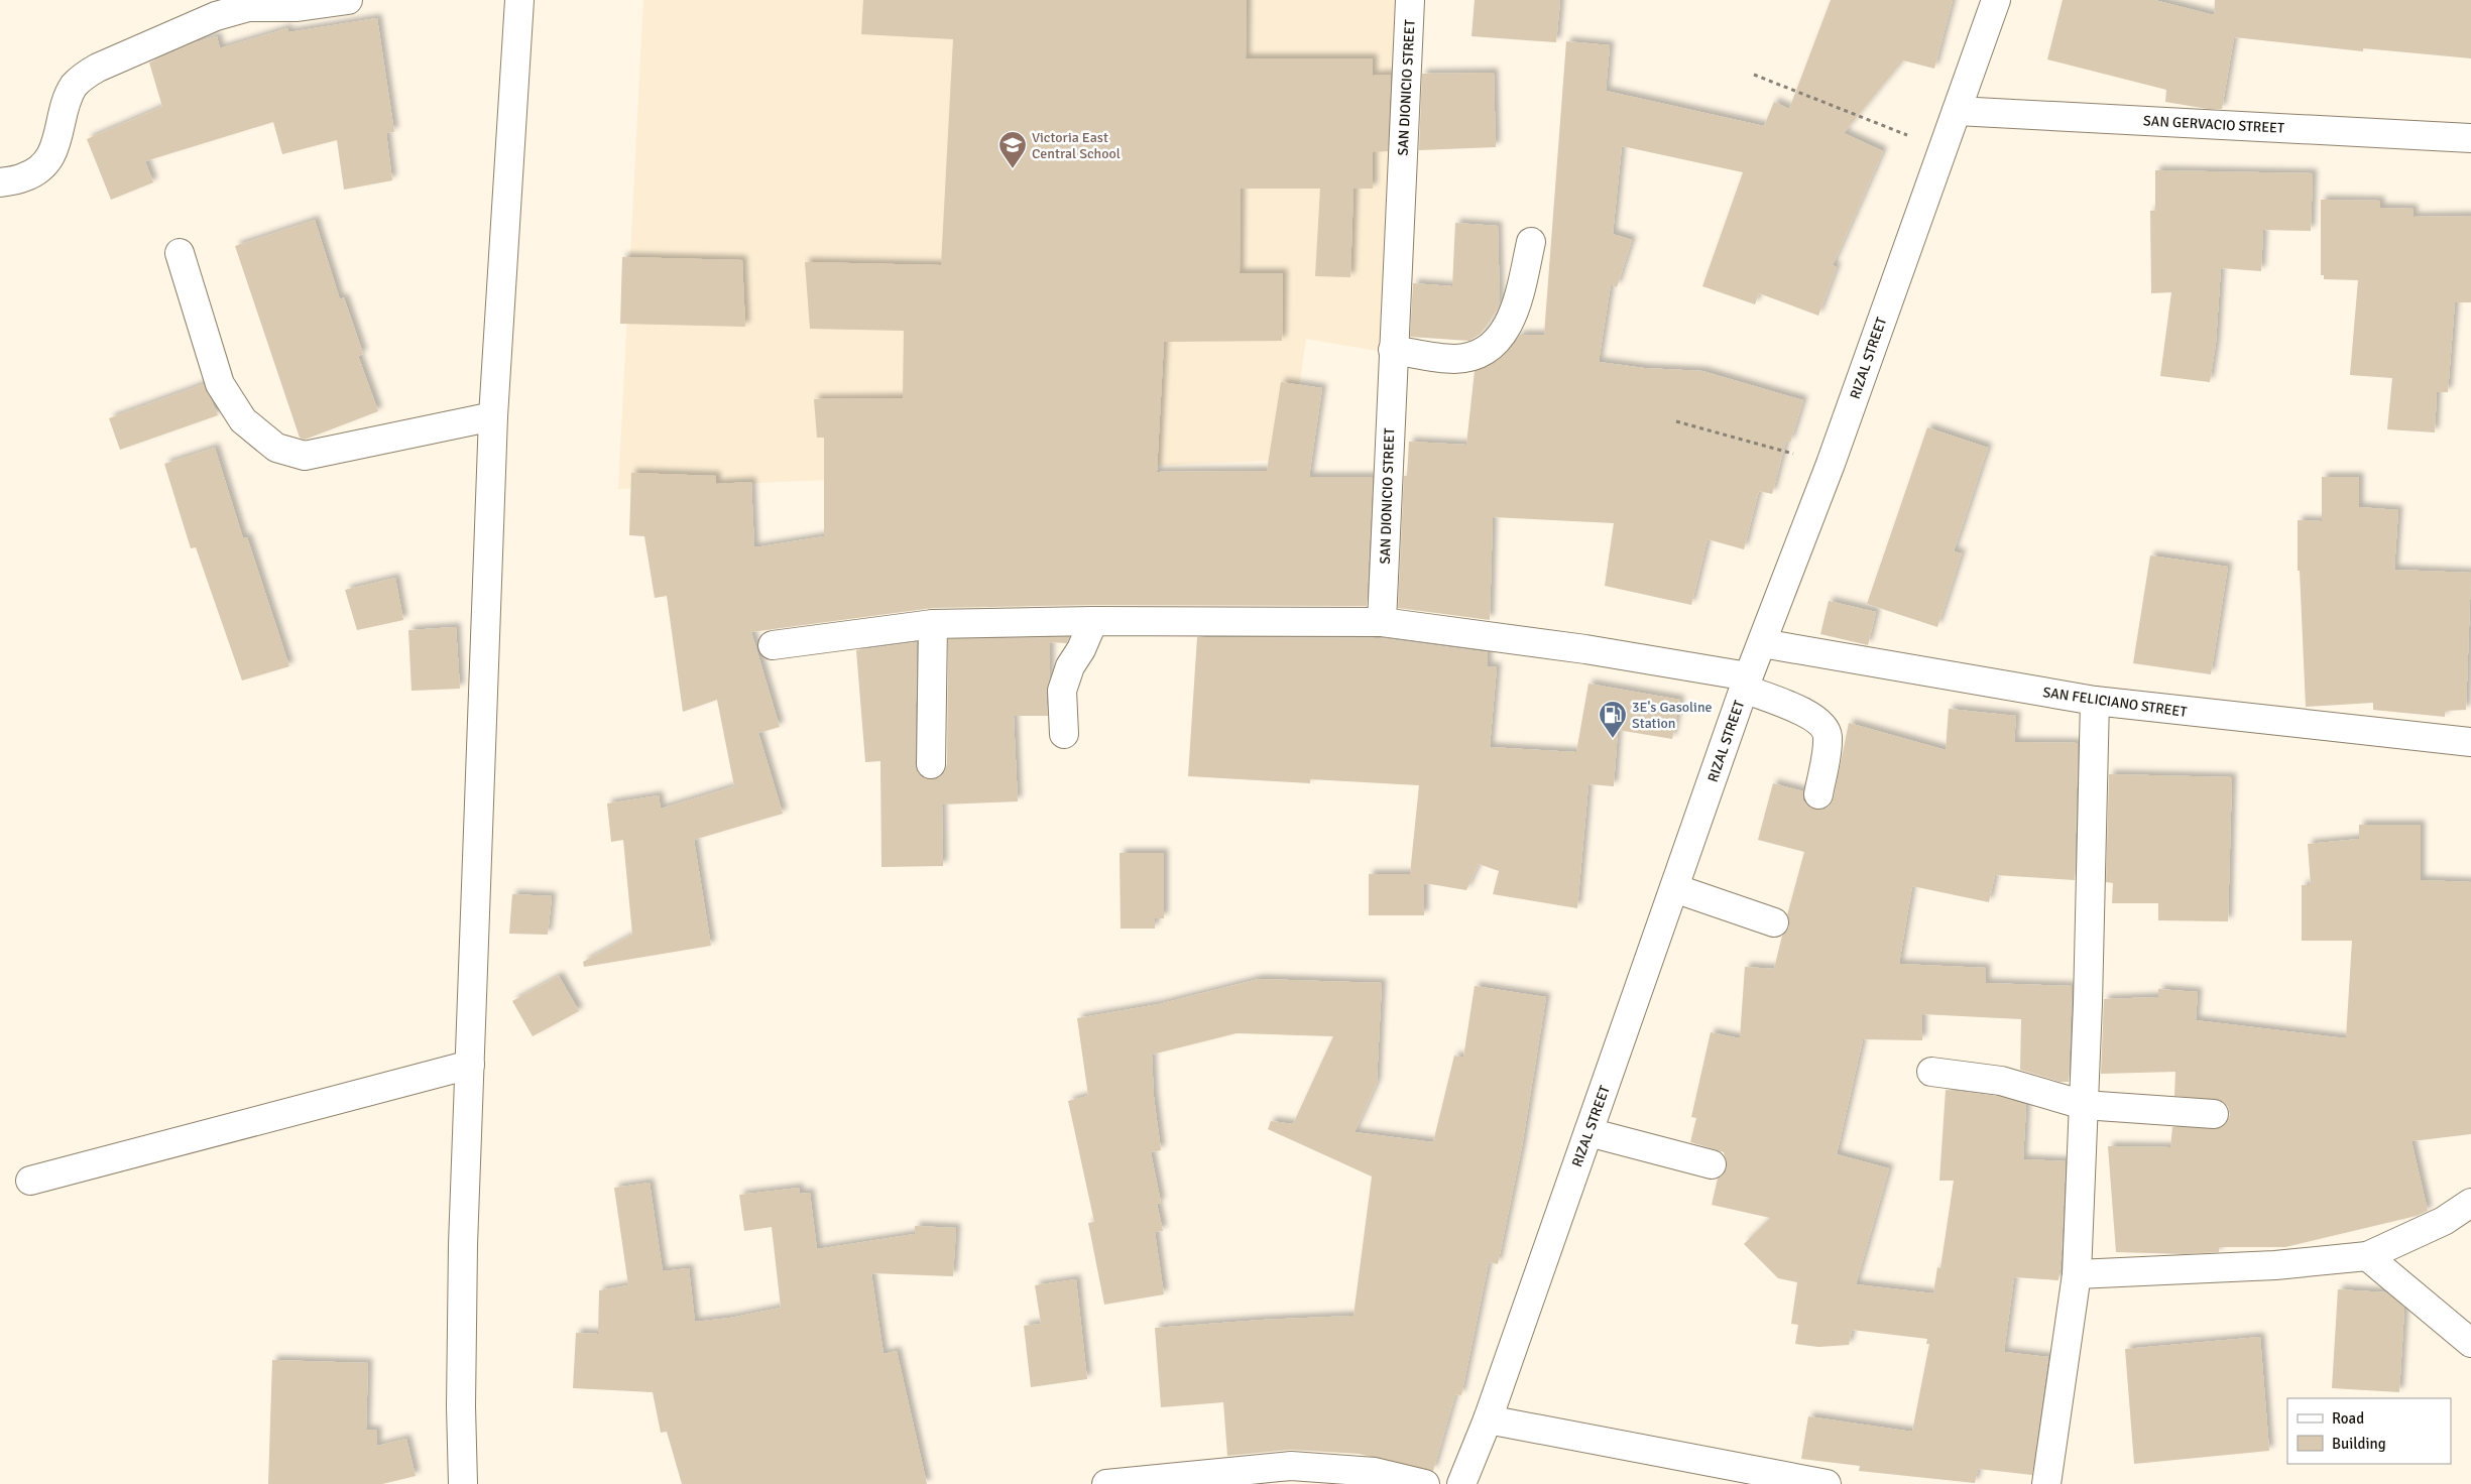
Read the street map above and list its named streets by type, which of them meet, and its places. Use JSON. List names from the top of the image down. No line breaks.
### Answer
{"streets":{"street":["SAN DIONICIO STREET","SAN GERVACIO STREET","RIZAL STREET","SAN FELICIANO STREET"]},"crossings":[["SAN GERVACIO STREET","RIZAL STREET"],["RIZAL STREET","SAN FELICIANO STREET"]],"places":{"school or university":["Victoria East Central School"],"fuel station":["3E's Gasoline Station"]},"legend":["Road","Building"]}
